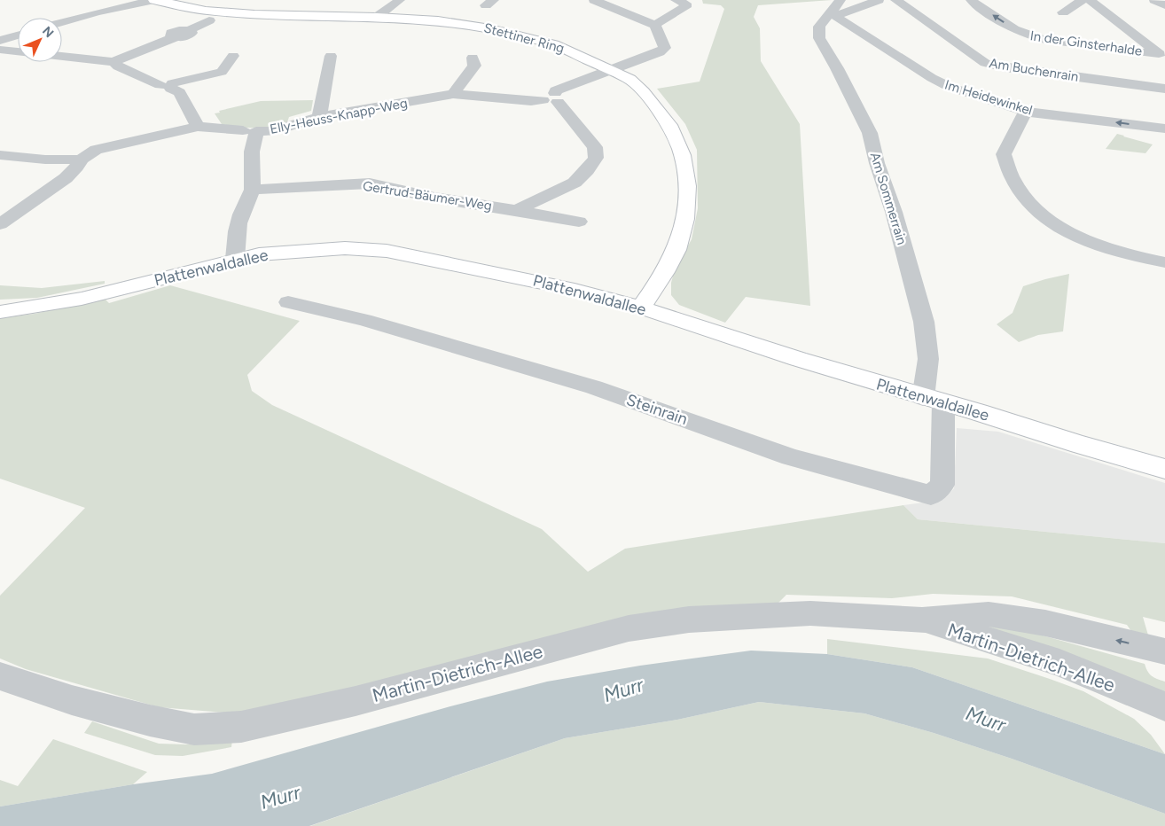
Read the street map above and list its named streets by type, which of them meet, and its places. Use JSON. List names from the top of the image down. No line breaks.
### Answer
{"streets":{"street":["Stettiner Ring","In der Ginsterhalde","Am Buchenrain","Im Heidewinkel","Elly-Heuss-Knapp-Weg","Gertrud-Bäumer-Weg","Am Sommerrain","Plattenwaldallee","Steinrain","Martin-Dietrich-Allee"]},"crossings":[["Stettiner Ring","Elly-Heuss-Knapp-Weg"],["Stettiner Ring","Plattenwaldallee"],["Im Heidewinkel","Am Sommerrain"],["Elly-Heuss-Knapp-Weg","Gertrud-Bäumer-Weg"],["Am Sommerrain","Plattenwaldallee"],["Am Sommerrain","Steinrain"],["Plattenwaldallee","Steinrain"]],"one_way":["Im Heidewinkel"],"water":["Murr"],"north":"top right"}
